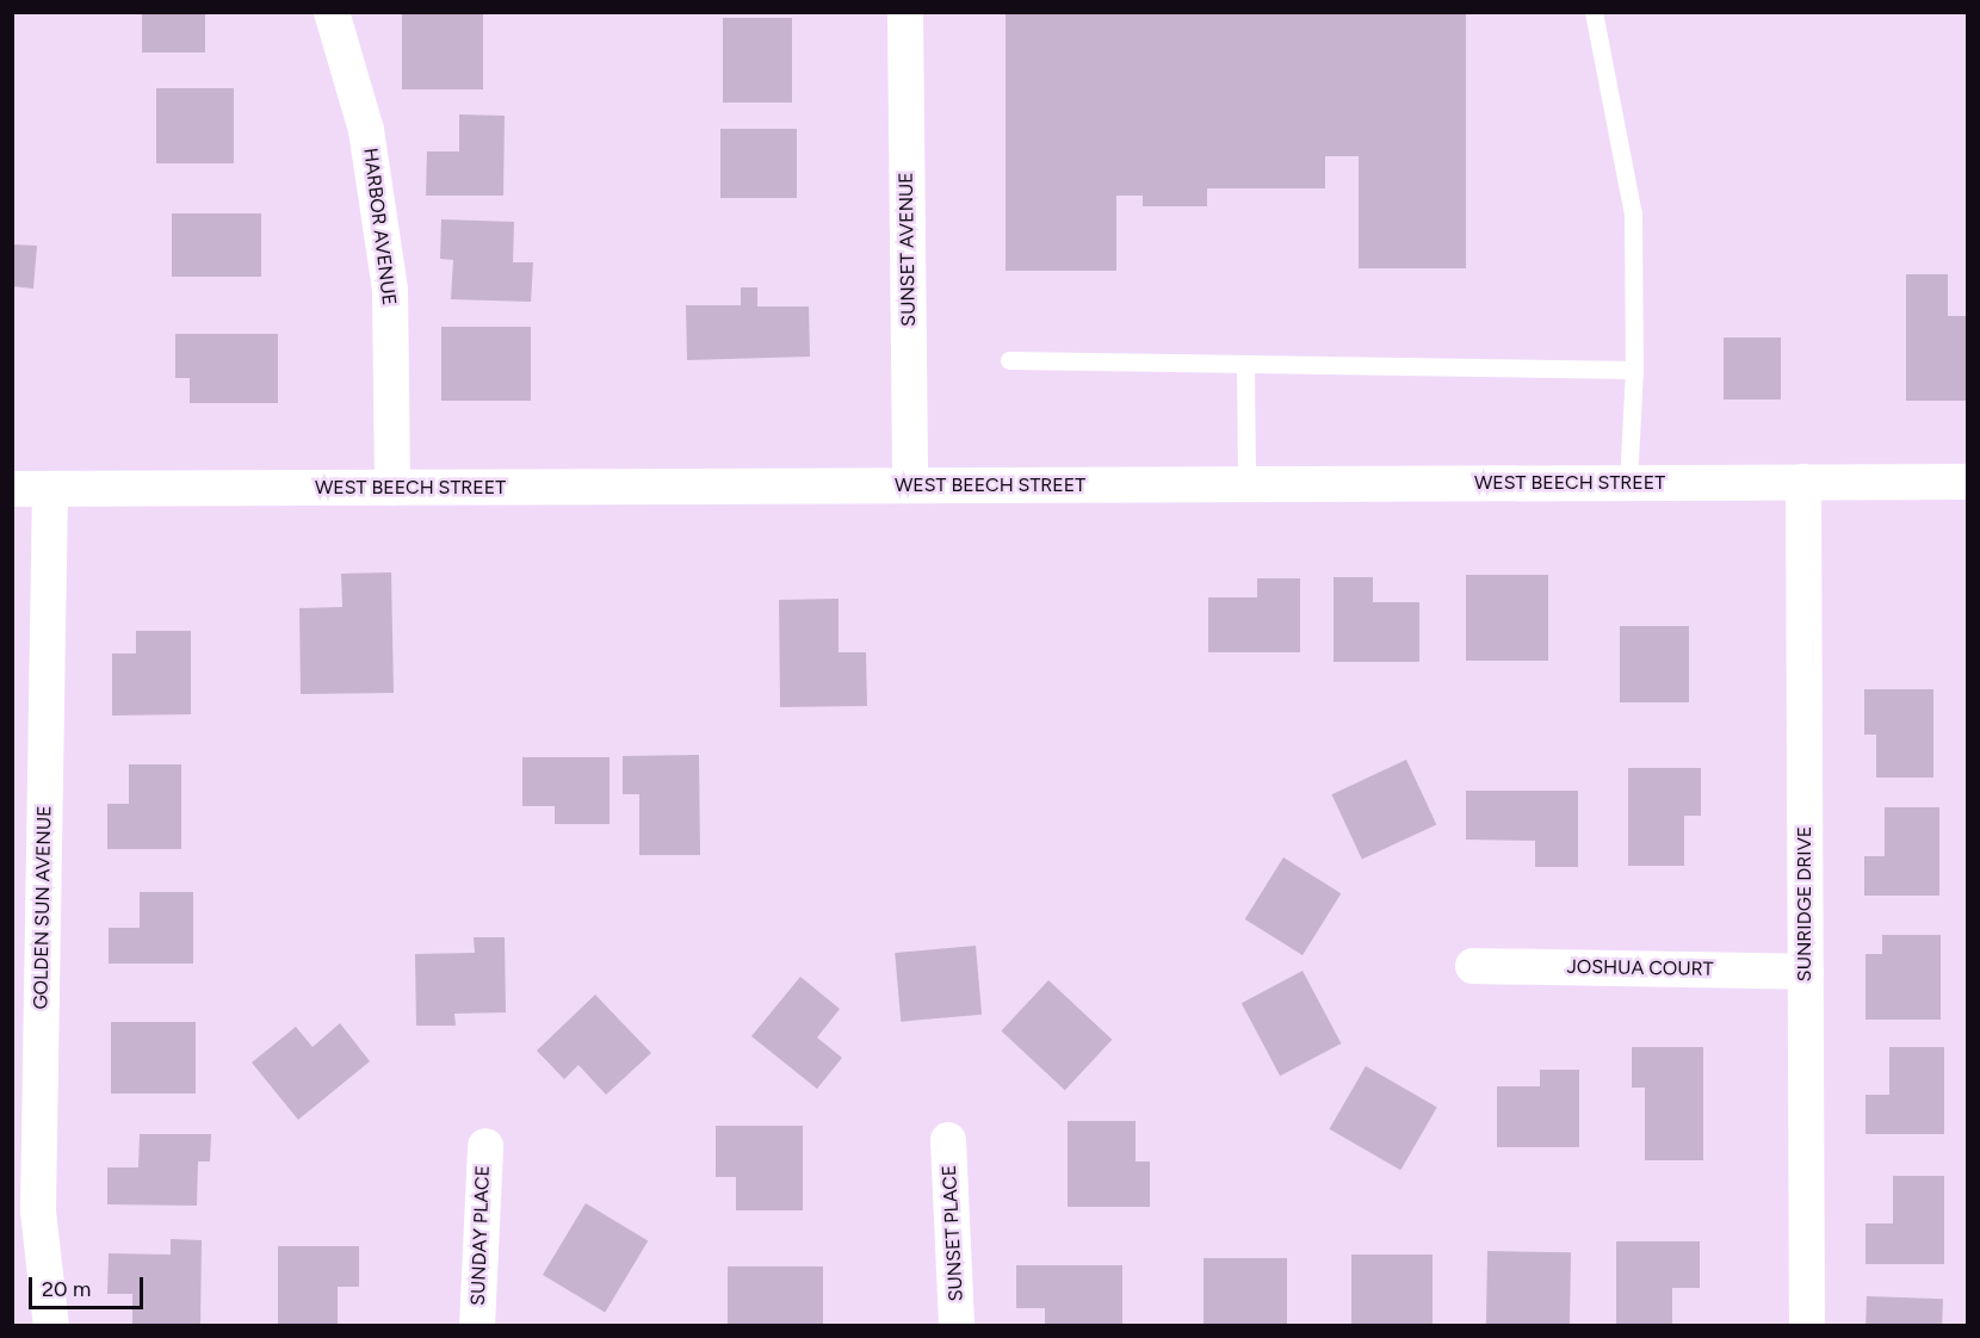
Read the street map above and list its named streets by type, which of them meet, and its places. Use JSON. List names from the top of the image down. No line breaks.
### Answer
{"streets":{"street":["HARBOR AVENUE","SUNSET AVENUE","WEST BEECH STREET","SUNRIDGE DRIVE","GOLDEN SUN AVENUE","JOSHUA COURT","SUNSET PLACE","SUNDAY PLACE"]},"crossings":[["HARBOR AVENUE","WEST BEECH STREET"],["SUNSET AVENUE","WEST BEECH STREET"],["WEST BEECH STREET","SUNRIDGE DRIVE"],["WEST BEECH STREET","GOLDEN SUN AVENUE"],["SUNRIDGE DRIVE","JOSHUA COURT"]],"scale_bar":"20 m"}
